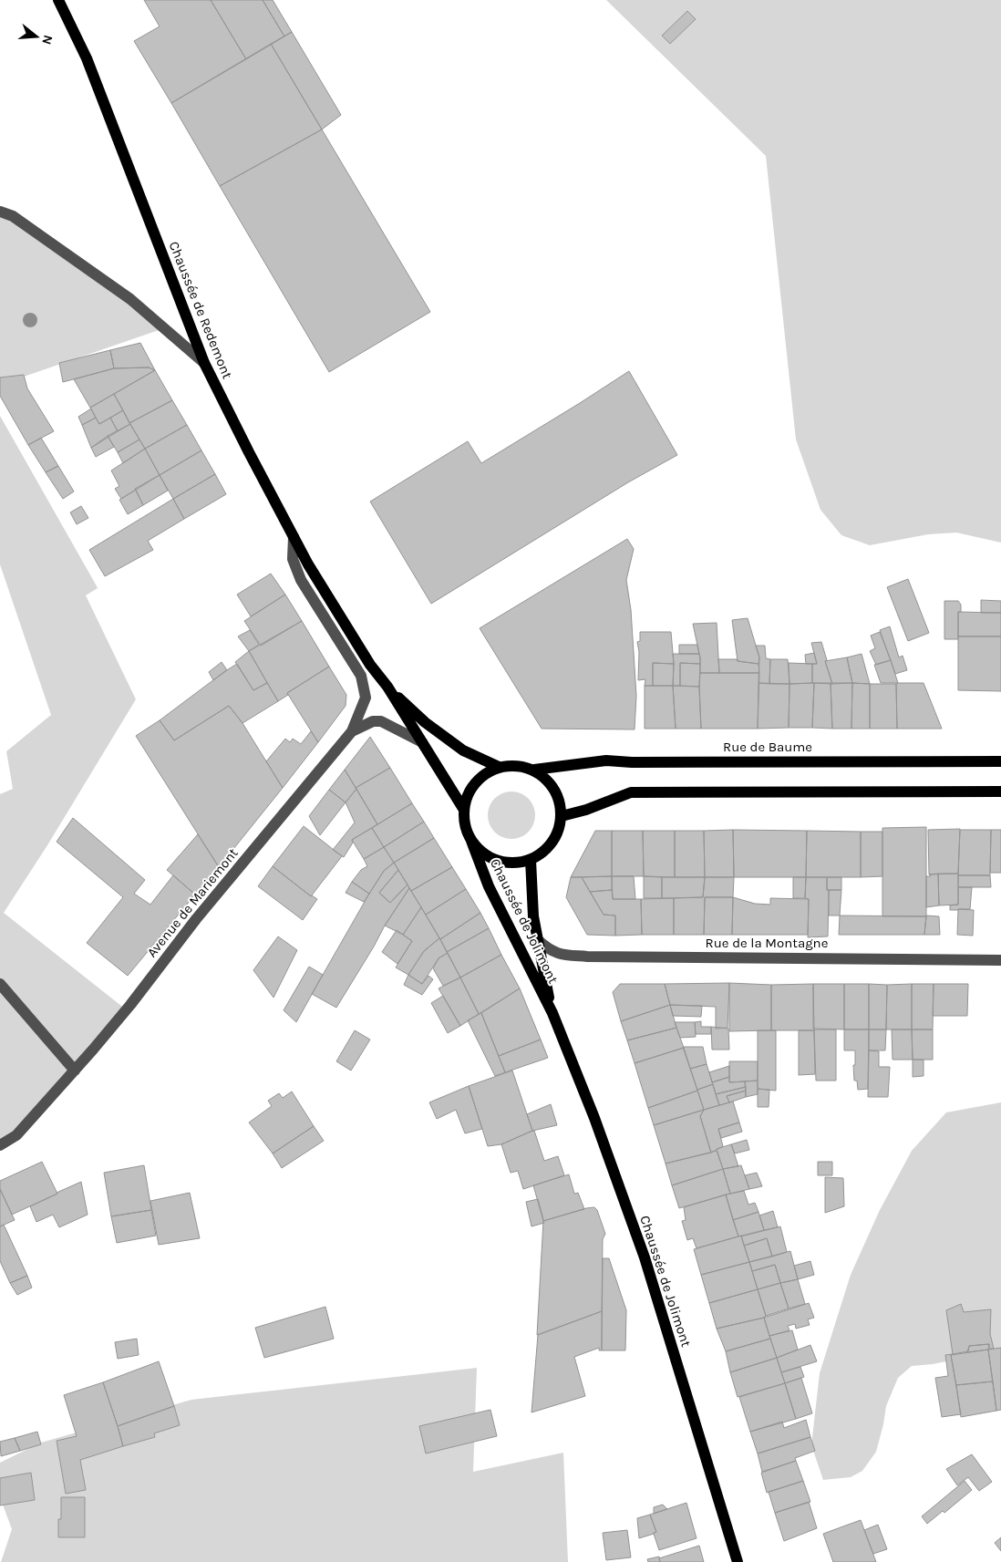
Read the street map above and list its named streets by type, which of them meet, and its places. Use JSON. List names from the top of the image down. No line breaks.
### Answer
{"streets":{"main road":["Chaussée de Redemont","Rue de Baume","Chaussée de Jolimont"],"street":["Avenue de Mariemont","Rue de la Montagne"]},"crossings":[["Chaussée de Redemont","Rue de Baume"],["Chaussée de Redemont","Avenue de Mariemont"],["Chaussée de Redemont","Chaussée de Jolimont"],["Rue de Baume","Chaussée de Jolimont"],["Chaussée de Jolimont","Rue de la Montagne"]],"north":"right"}
